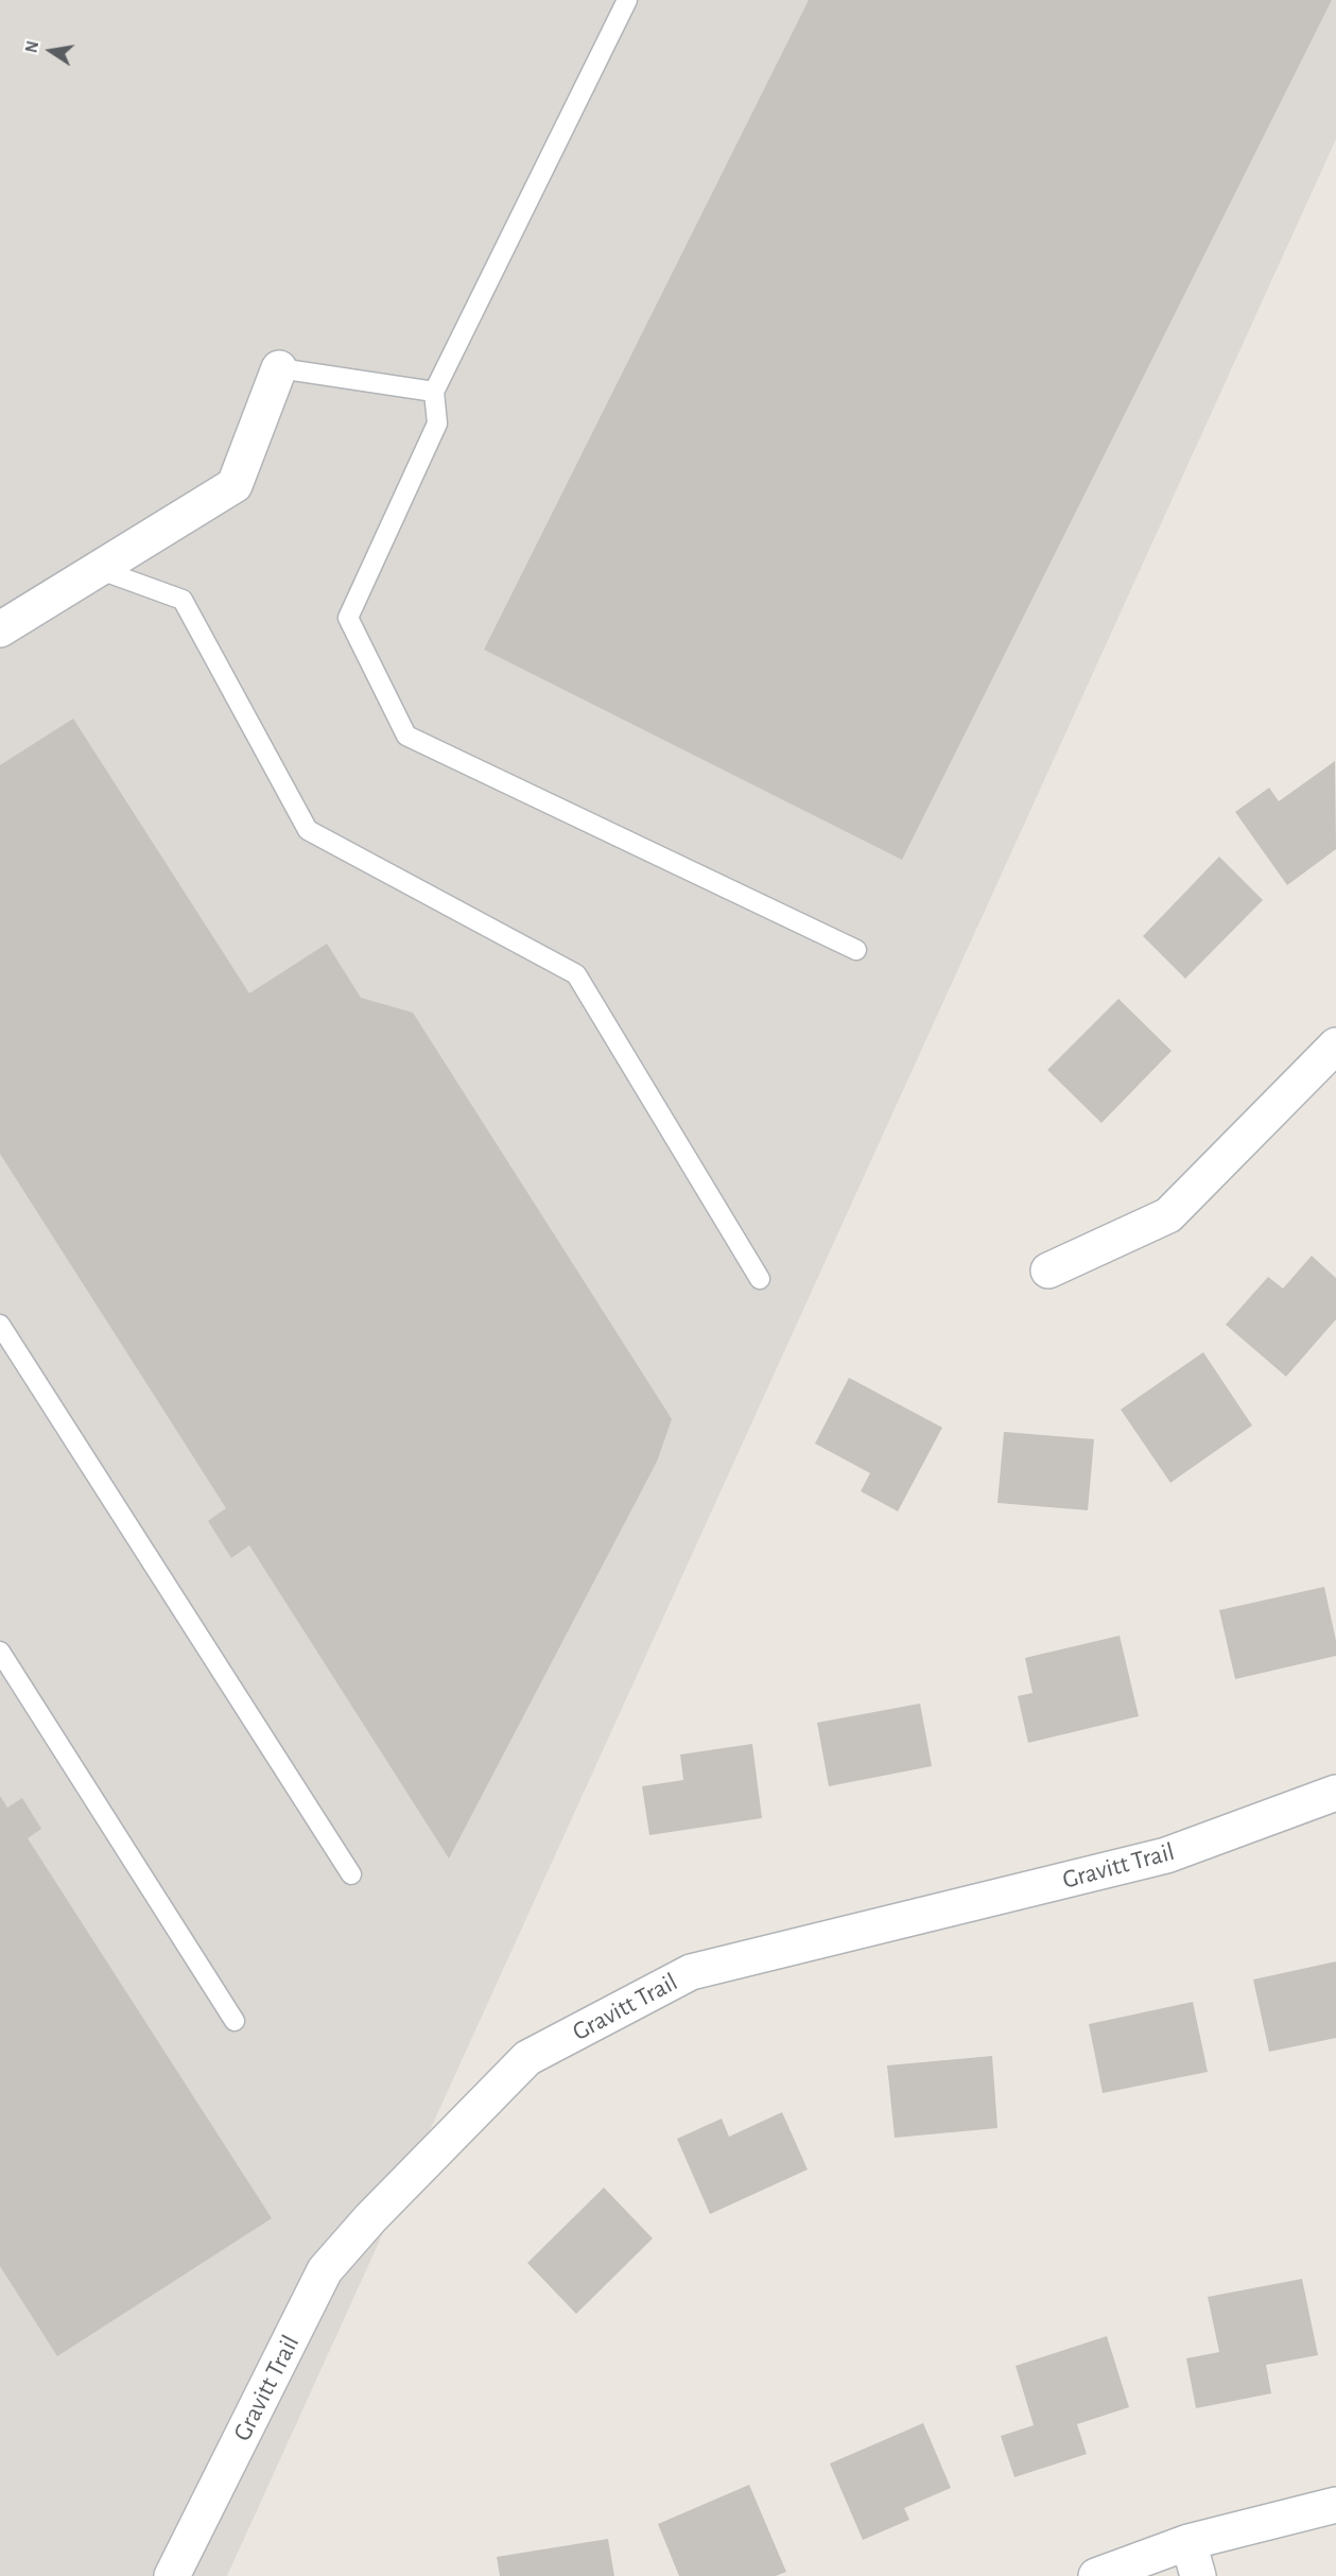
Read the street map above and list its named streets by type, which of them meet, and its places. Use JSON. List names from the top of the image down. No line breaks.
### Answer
{"streets":{"street":["Gravitt Trail"]},"north":"left"}
